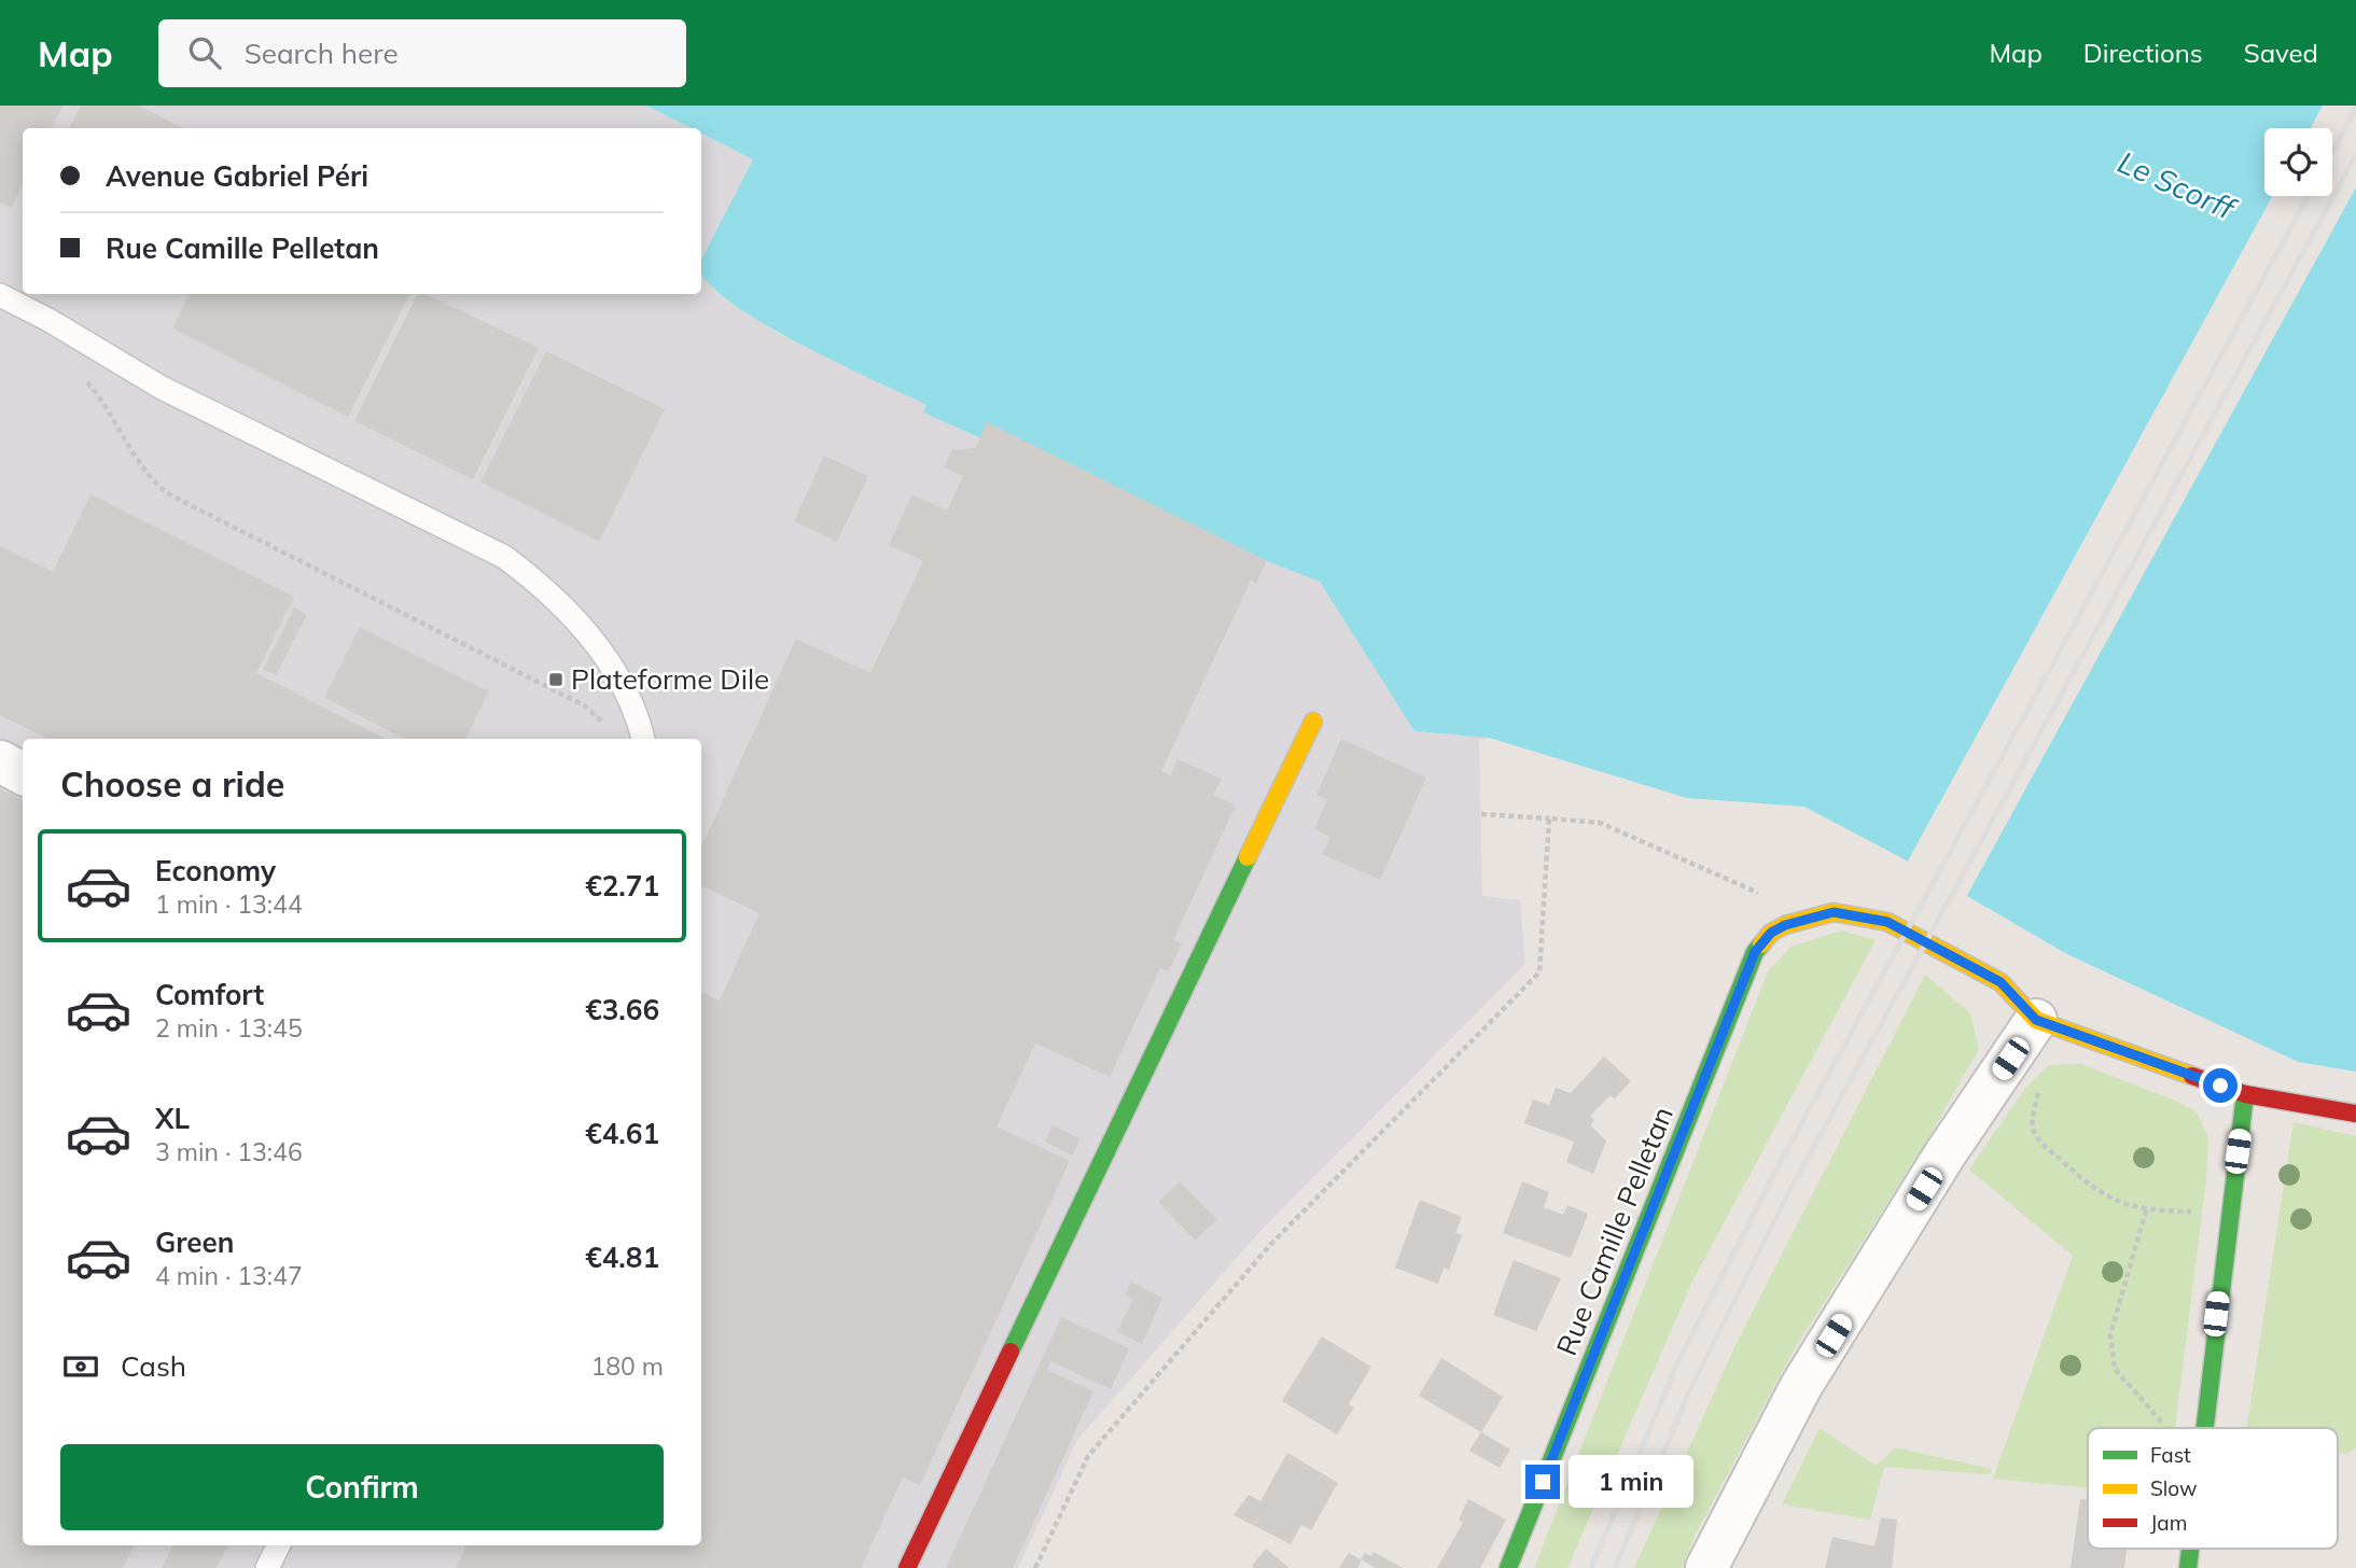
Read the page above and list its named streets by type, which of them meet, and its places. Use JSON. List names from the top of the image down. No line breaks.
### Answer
{"streets":{"street":["Rue Camille Pelletan"]},"water":["Le Scorff"],"places":{"transit":["Plateforme Dile"]},"legend":["Fast","Slow","Jam"],"page":{"header":"Map","search":"Search here","nav":["Map","Directions","Saved"],"banner":["Avenue Gabriel Péri","Rue Camille Pelletan"],"heading":"Choose a ride","list":[{"name":"Economy","note":"1 min · 13:44","value":"€2.71"},{"name":"Comfort","note":"2 min · 13:45","value":"€3.66"},{"name":"XL","note":"3 min · 13:46","value":"€4.61"},{"name":"Green","note":"4 min · 13:47","value":"€4.81"}],"pay":["Cash","180 m"],"buttons":"Confirm","bubble":"1 min"}}
